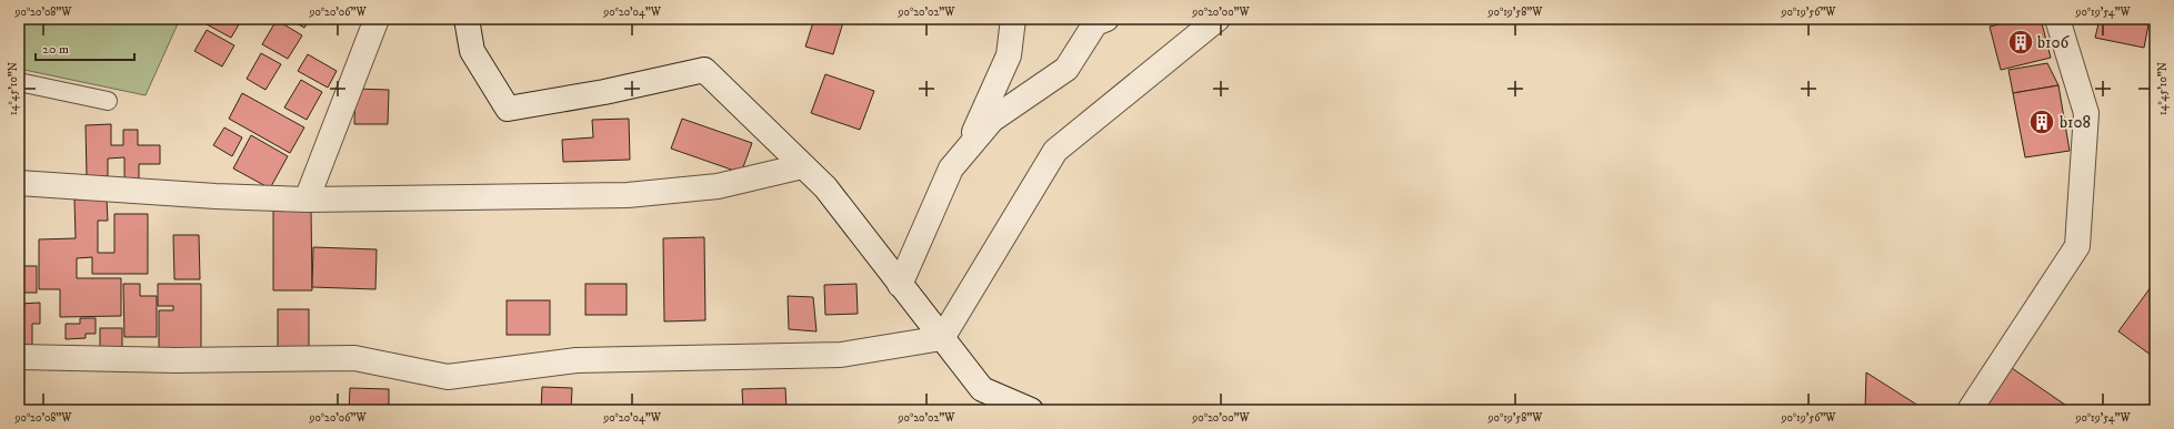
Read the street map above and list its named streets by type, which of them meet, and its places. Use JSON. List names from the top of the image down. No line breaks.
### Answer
{"places":{"building":["b106","b108"]},"scale_bar":"20 m","coordinates":["90°20'08\"W","90°20'06\"W","90°20'04\"W","90°20'02\"W","90°20'00\"W","90°19'58\"W","90°19'56\"W","90°19'54\"W","14°45'10\"N"]}
